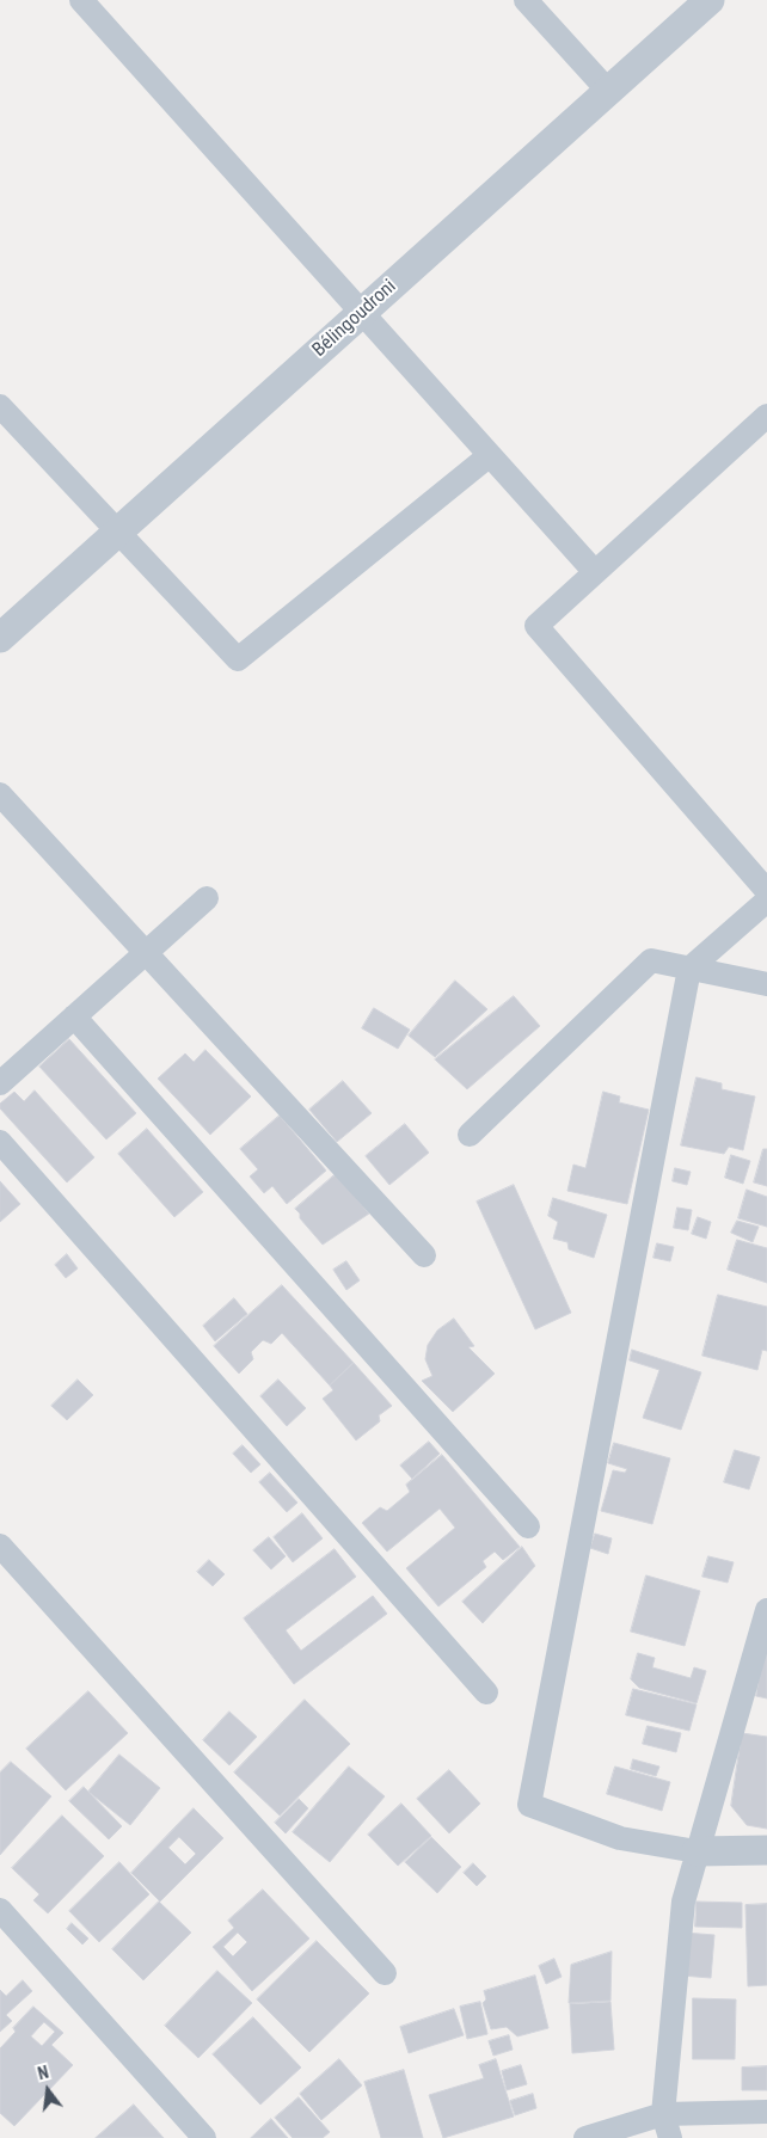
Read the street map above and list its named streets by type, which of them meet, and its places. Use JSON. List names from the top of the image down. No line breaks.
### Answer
{"streets":{"street":["Bélingoudroni"]},"north":"top"}
